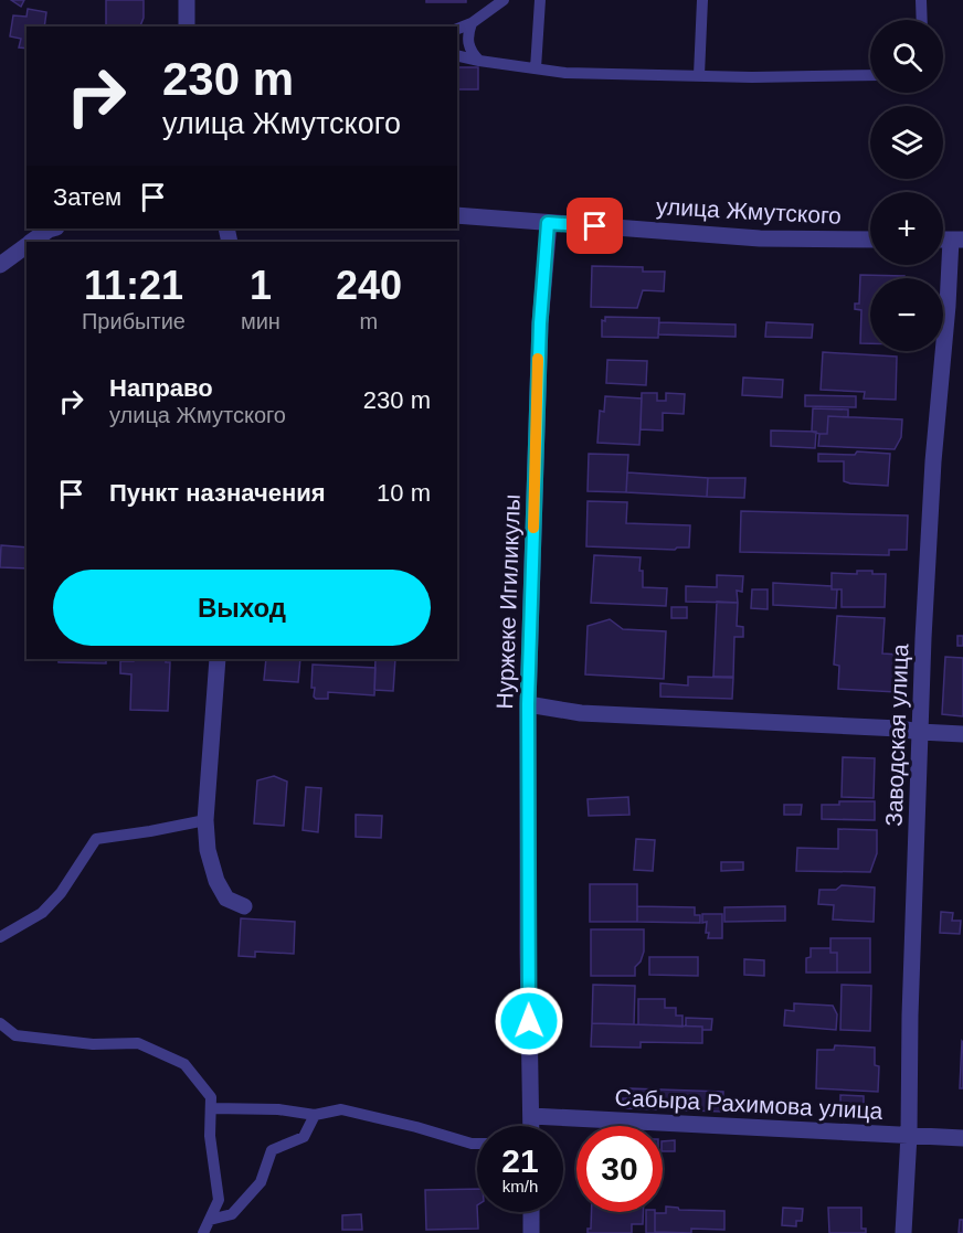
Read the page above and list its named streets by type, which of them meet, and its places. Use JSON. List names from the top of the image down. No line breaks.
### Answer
{"streets":{"street":["улица Жмутского","Нуржеке Игиликулы","Заводская улица","Сабыра Рахимова улица"]},"crossings":[["улица Жмутского","Нуржеке Игиликулы"],["Нуржеке Игиликулы","Сабыра Рахимова улица"],["Заводская улица","Сабыра Рахимова улица"]],"page":{"map_buttons":["+","−"],"turn":["230 m","улица Жмутского"],"then":"Затем","eta":["11:21","Прибытие","1","мин","240","m"],"list":[{"name":"Направо","note":"улица Жмутского","value":"230 m"},{"name":"Пункт назначения","value":"10 m"}],"buttons":"Выход","speed":"21 km/h","limit":"30"}}
